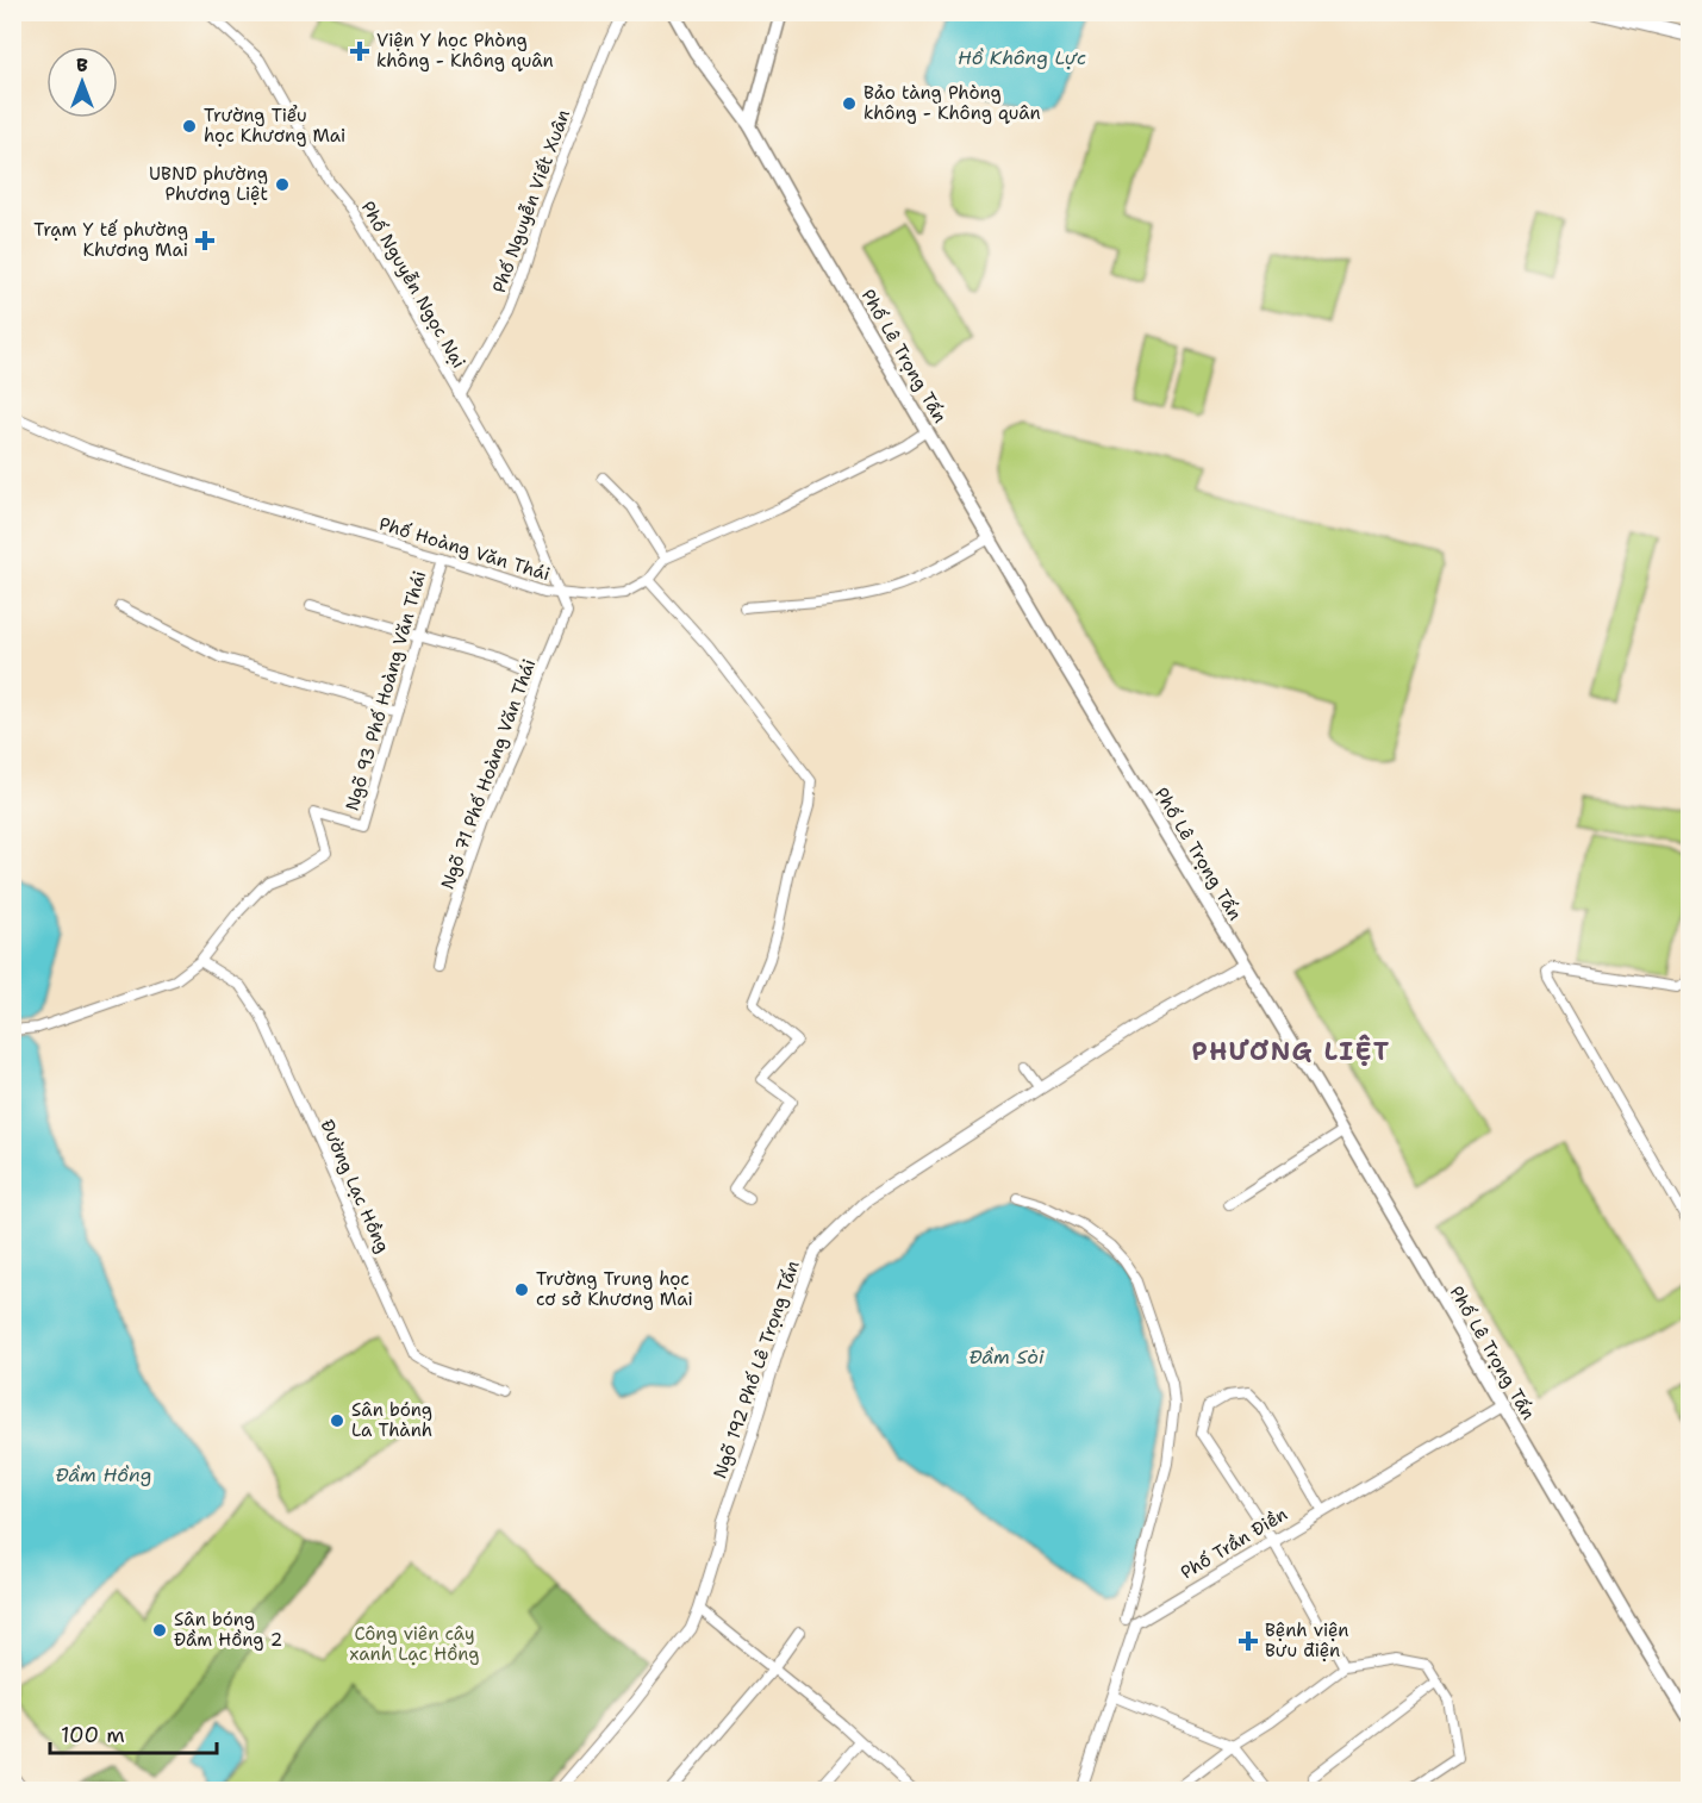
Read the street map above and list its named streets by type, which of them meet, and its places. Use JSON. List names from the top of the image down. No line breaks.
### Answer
{"streets":{"main road":["Phố Lê Trọng Tấn"],"street":["Phố Nguyễn Viết Xuân","Phố Nguyễn Ngọc Nại","Phố Hoàng Văn Thái","Ngõ 93 Phố Hoàng Văn Thái","Ngõ 71 Phố Hoàng Văn Thái","Đường Lạc Hồng","Ngõ 192 Phố Lê Trọng Tấn","Phố Trần Điền"]},"crossings":[["Phố Nguyễn Viết Xuân","Phố Nguyễn Ngọc Nại"],["Phố Nguyễn Ngọc Nại","Phố Hoàng Văn Thái"],["Phố Nguyễn Ngọc Nại","Ngõ 71 Phố Hoàng Văn Thái"],["Phố Lê Trọng Tấn","Phố Hoàng Văn Thái"],["Phố Lê Trọng Tấn","Ngõ 192 Phố Lê Trọng Tấn"],["Phố Lê Trọng Tấn","Phố Trần Điền"],["Phố Hoàng Văn Thái","Ngõ 93 Phố Hoàng Văn Thái"],["Phố Hoàng Văn Thái","Ngõ 71 Phố Hoàng Văn Thái"],["Ngõ 93 Phố Hoàng Văn Thái","Đường Lạc Hồng"]],"districts":["PHƯƠNG LIỆT"],"water":["Hồ Không Lực","Đầm Sòi","Đầm Hồng"],"parks":["Công viên cây xanh Lạc Hồng"],"places":{"health":["Viện Y học Phòng không - Không quân","Trạm Y tế phường Khương Mai","Bệnh viện Bưu điện"],"other":["Bảo tàng Phòng không - Không quân","Trường Tiểu học Khương Mai","UBND phường Phương Liệt","Trường Trung học cơ sở Khương Mai","Sân bóng La Thành","Sân bóng Đầm Hồng 2"]},"scale_bar":"100 m","north":"top"}
